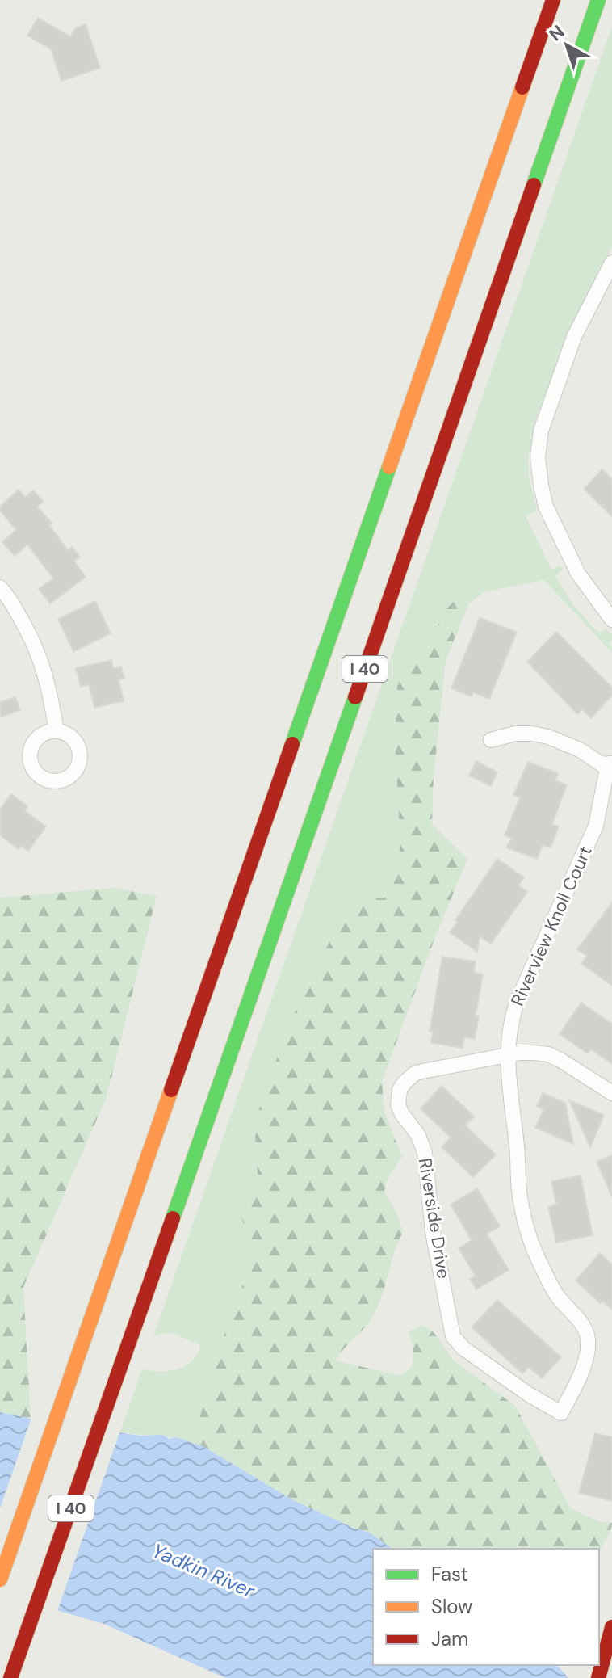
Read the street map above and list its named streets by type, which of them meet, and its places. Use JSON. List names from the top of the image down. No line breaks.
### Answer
{"streets":{"main road":["I 40"],"street":["Riverview Knoll Court","Riverside Drive"]},"crossings":[["Riverview Knoll Court","Riverside Drive"]],"water":["Yadkin River"],"legend":["Fast","Slow","Jam"],"north":"top left"}
